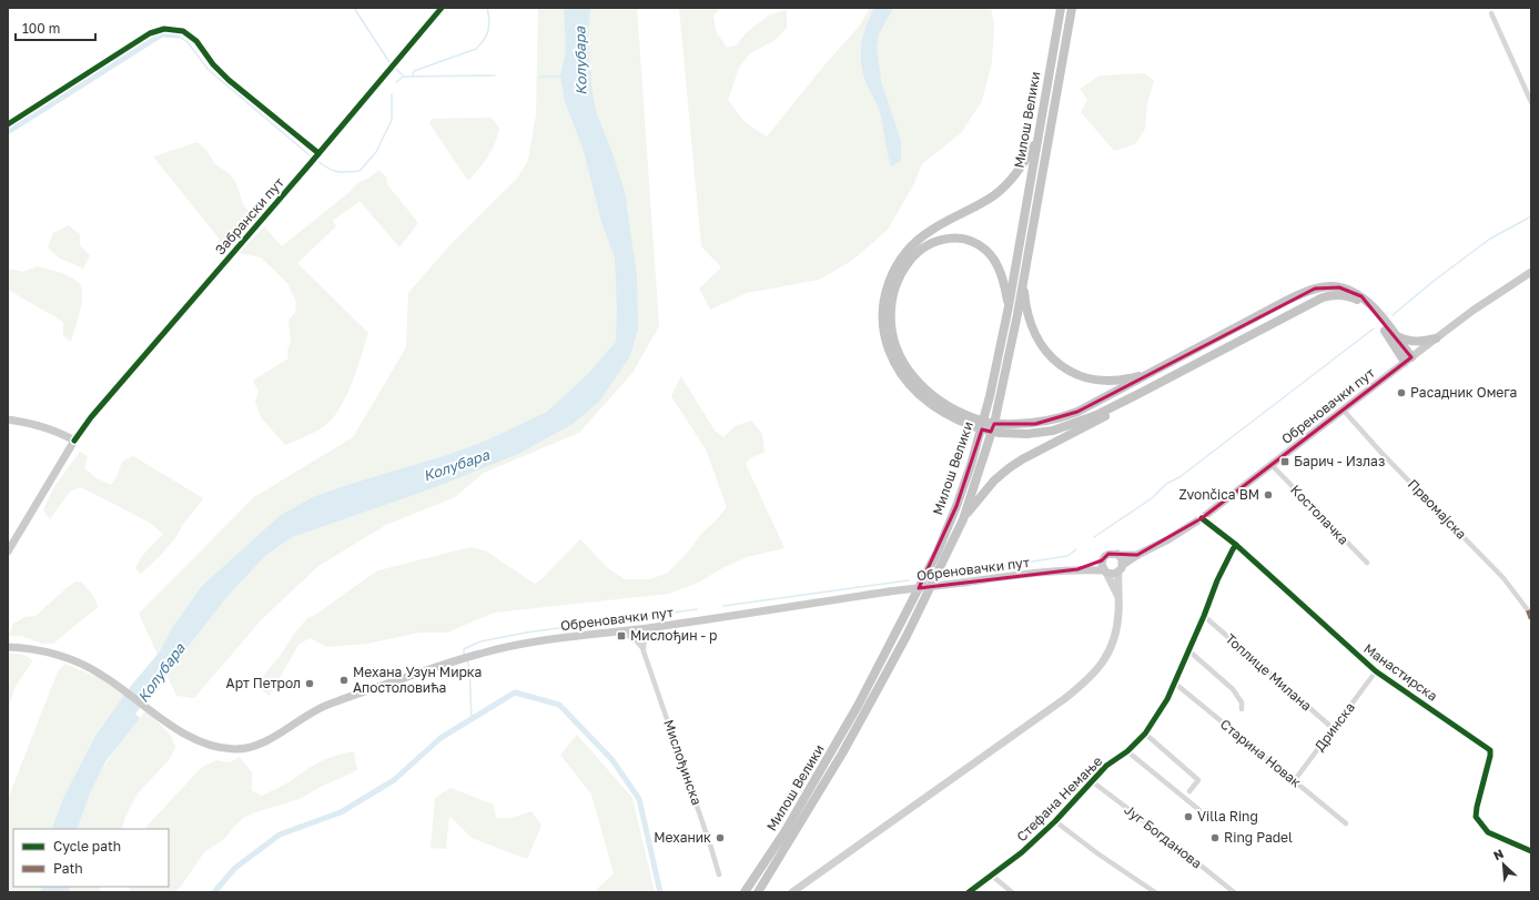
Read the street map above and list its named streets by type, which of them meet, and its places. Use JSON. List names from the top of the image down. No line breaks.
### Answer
{"streets":{"highway":["Милош Велики"],"main road":["Обреновачки пут"],"street":["Забрански пут","Првомајска","Костолачка","Топлице Милана","Манастирска","Дринска","Старина Новак","Мислођинска","Стефана Немање","Југ Богданова"]},"crossings":[["Обреновачки пут","Првомајска"],["Обреновачки пут","Костолачка"],["Обреновачки пут","Манастирска"],["Обреновачки пут","Мислођинска"],["Топлице Милана","Дринска"],["Топлице Милана","Стефана Немање"],["Манастирска","Дринска"],["Манастирска","Стефана Немање"],["Дринска","Старина Новак"],["Старина Новак","Стефана Немање"],["Стефана Немање","Југ Богданова"]],"water":["Колубара"],"places":{"other":["Расадник Омега","Zvončica BM","Механа Узун Мирка Апостоловића","Арт Петрол","Villa Ring","Механик","Ring Padel"],"transit":["Барич - Излаз","Мислођин - р"]},"legend":["Cycle path","Path"],"scale_bar":"100 m","north":"top left"}
